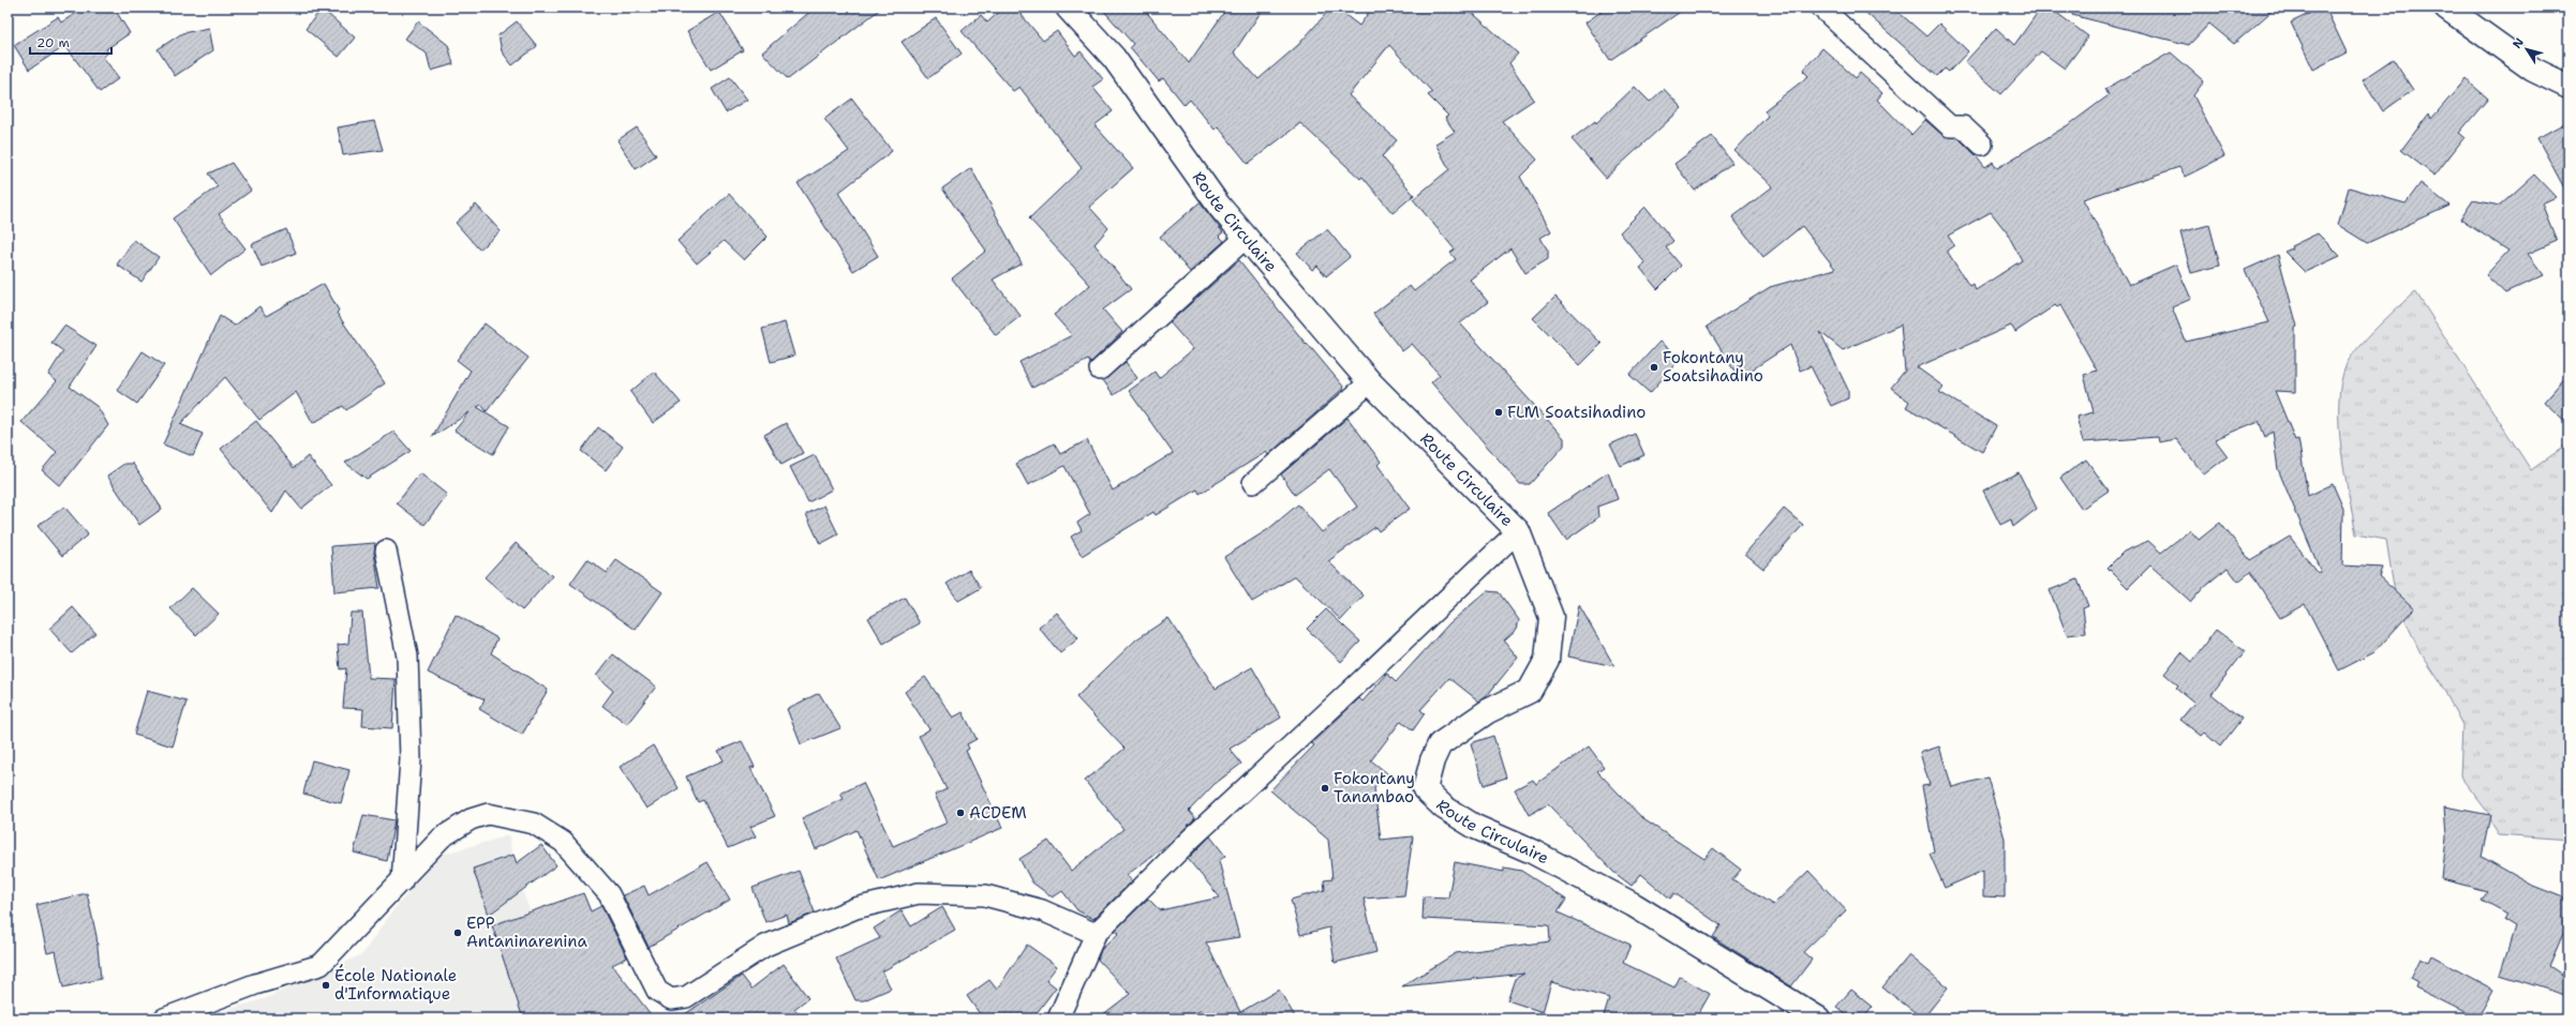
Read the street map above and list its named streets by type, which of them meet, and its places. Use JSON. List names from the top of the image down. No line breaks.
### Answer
{"streets":{"street":["Route Circulaire"]},"places":["Fokontany Soatsihadino","FLM Soatsihadino","Fokontany Tanambao","ACDEM","EPP Antaninarenina","École Nationale d'Informatique"],"scale_bar":"20 m","north":"top left"}
